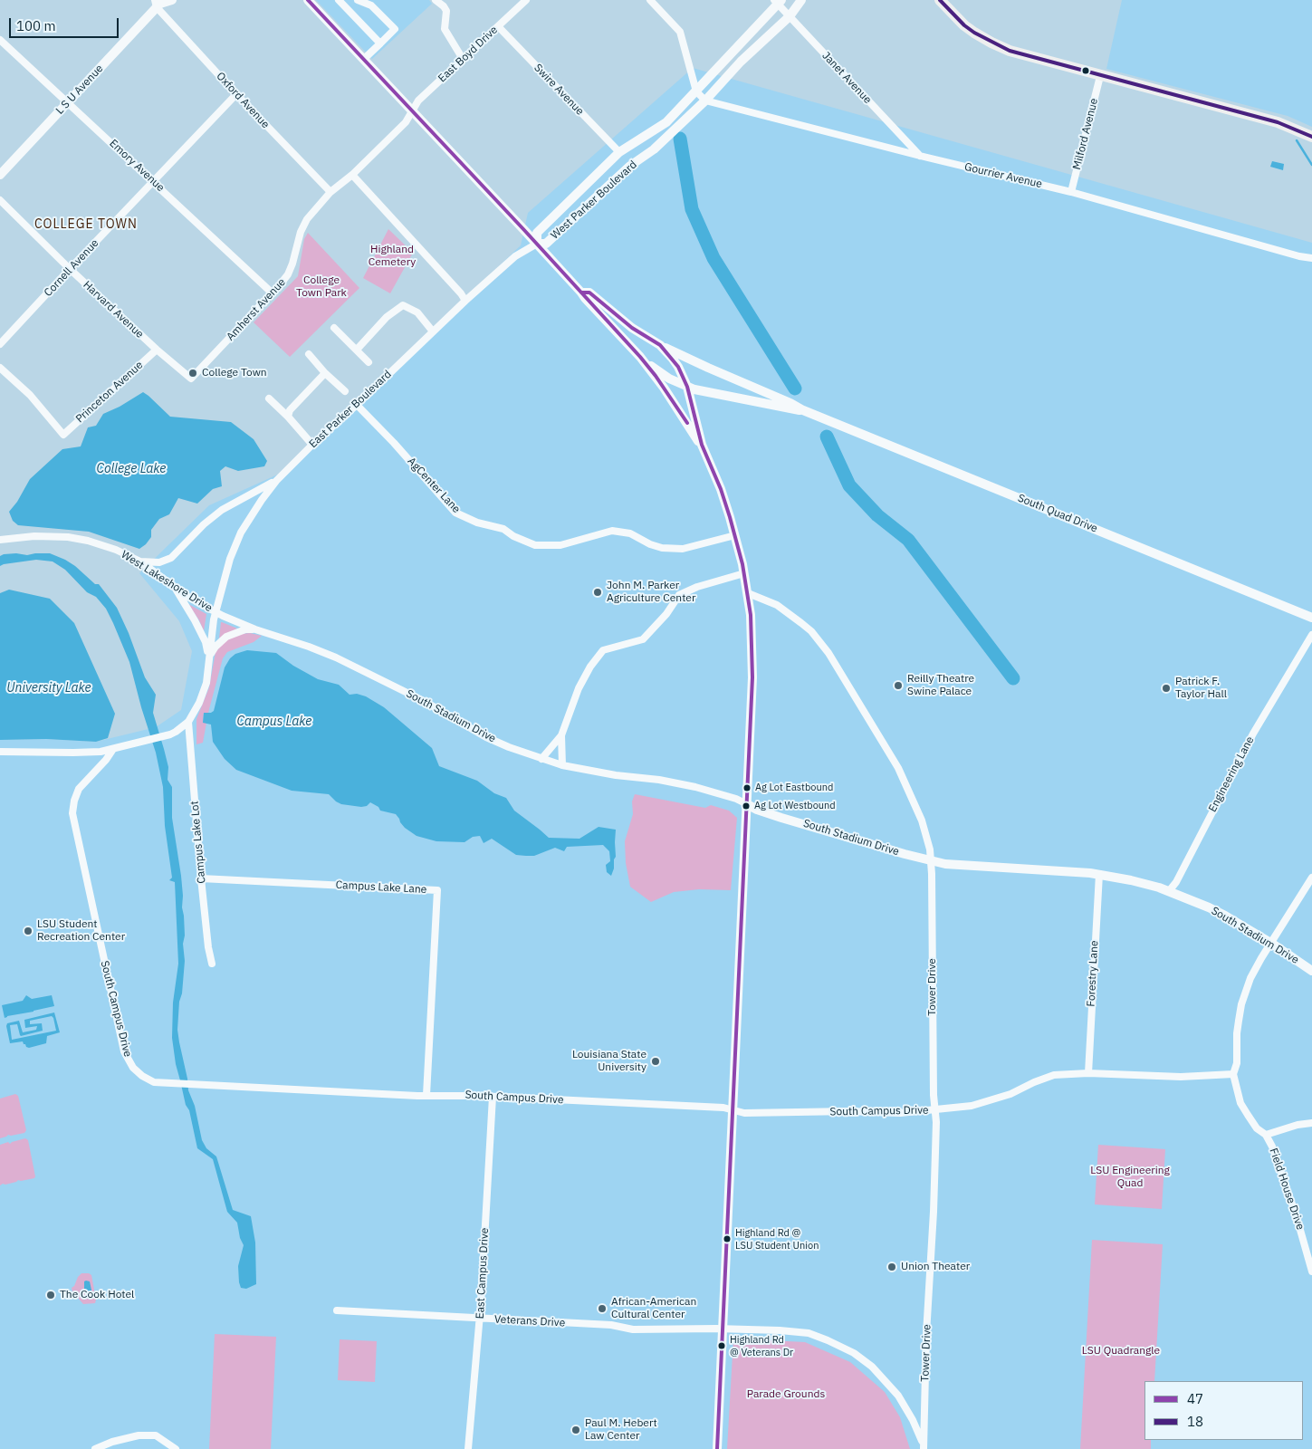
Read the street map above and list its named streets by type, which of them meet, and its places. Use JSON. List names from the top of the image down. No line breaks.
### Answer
{"streets":{"street":["East Boyd Drive","Janet Avenue","L S U Avenue","Swire Avenue","Oxford Avenue","Milford Avenue","Emory Avenue","Gourrier Avenue","West Parker Boulevard","Cornell Avenue","Harvard Avenue","Amherst Avenue","Princeton Avenue","East Parker Boulevard","AgCenter Lane","South Quad Drive","West Lakeshore Drive","South Stadium Drive","Engineering Lane","Campus Lake Lot","Campus Lake Lane","Forestry Lane","Tower Drive","South Campus Drive","Field House Drive","East Campus Drive","Veterans Drive"]},"crossings":[["East Boyd Drive","Swire Avenue"],["East Boyd Drive","Amherst Avenue"],["Janet Avenue","Gourrier Avenue"],["Janet Avenue","West Parker Boulevard"],["L S U Avenue","Oxford Avenue"],["L S U Avenue","Emory Avenue"],["Swire Avenue","West Parker Boulevard"],["Oxford Avenue","Cornell Avenue"],["Oxford Avenue","Amherst Avenue"],["Milford Avenue","Gourrier Avenue"],["Emory Avenue","Cornell Avenue"],["Emory Avenue","Amherst Avenue"],["Gourrier Avenue","West Parker Boulevard"],["West Parker Boulevard","East Parker Boulevard"],["Cornell Avenue","Harvard Avenue"],["Harvard Avenue","Amherst Avenue"],["Harvard Avenue","Princeton Avenue"],["East Parker Boulevard","AgCenter Lane"],["East Parker Boulevard","West Lakeshore Drive"],["East Parker Boulevard","South Stadium Drive"],["West Lakeshore Drive","South Stadium Drive"],["West Lakeshore Drive","Campus Lake Lot"],["West Lakeshore Drive","South Campus Drive"],["South Stadium Drive","Engineering Lane"],["South Stadium Drive","Forestry Lane"],["South Stadium Drive","Tower Drive"],["Campus Lake Lot","Campus Lake Lane"],["Campus Lake Lane","South Campus Drive"],["Forestry Lane","South Campus Drive"],["Tower Drive","South Campus Drive"],["Tower Drive","Veterans Drive"],["South Campus Drive","Field House Drive"],["South Campus Drive","East Campus Drive"],["East Campus Drive","Veterans Drive"]],"districts":["COLLEGE TOWN"],"water":["College Lake","University Lake","Campus Lake"],"parks":["Highland Cemetery","College Town Park","LSU Engineering Quad","LSU Quadrangle","Parade Grounds"],"places":["College Town","John M. Parker Agriculture Center","Reilly Theatre Swine Palace","Patrick F. Taylor Hall","Ag Lot Eastbound","Ag Lot Westbound","LSU Student Recreation Center","Louisiana State University","Highland Rd @ LSU Student Union","Union Theater","The Cook Hotel","African-American Cultural Center","Highland Rd @ Veterans Dr","Paul M. Hebert Law Center"],"lines":["transit line 47","transit line 18"],"legend":["47","18"],"scale_bar":"100 m"}
